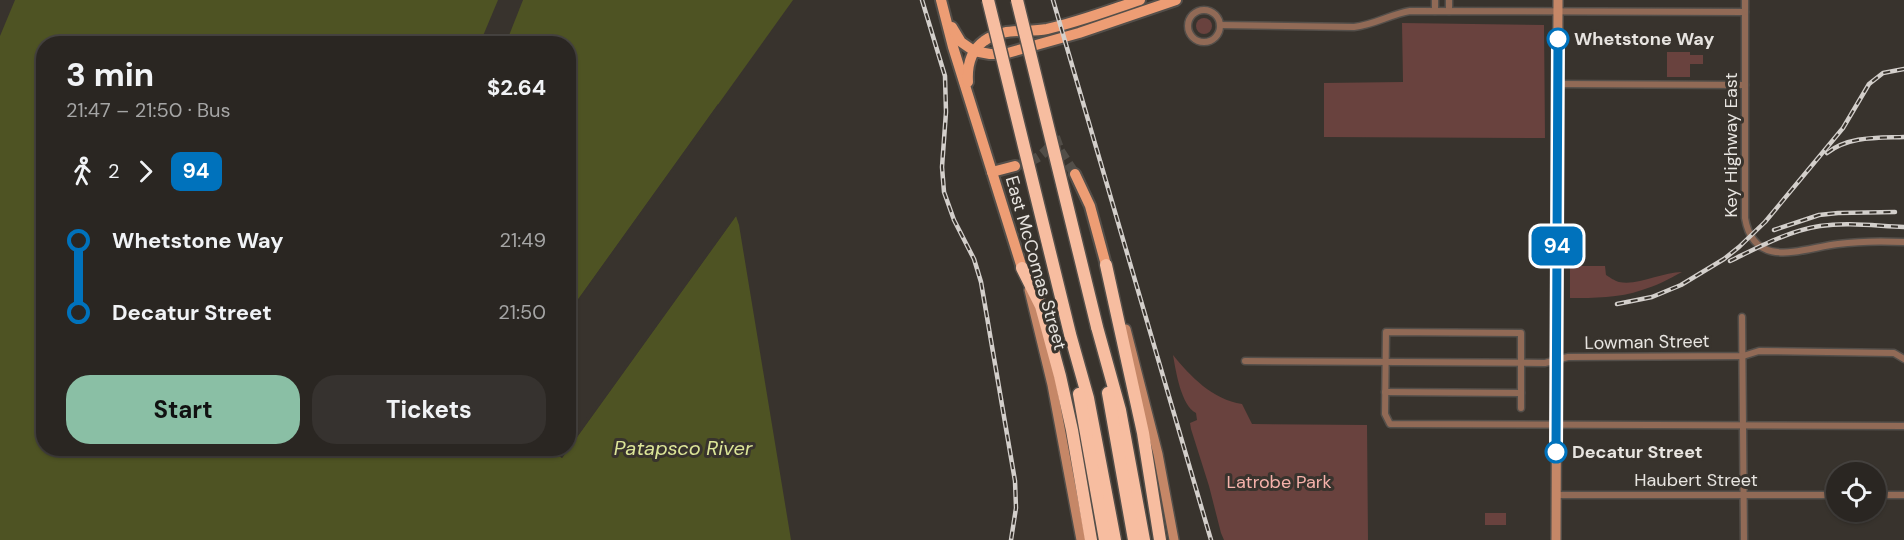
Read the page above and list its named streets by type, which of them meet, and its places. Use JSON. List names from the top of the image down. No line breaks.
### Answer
{"streets":{"main road":["East McComas Street"],"street":["Key Highway East","Lowman Street","Haubert Street"]},"water":["Patapsco River"],"parks":["Latrobe Park"],"places":["Whetstone Way","Decatur Street"],"lines":["bus line 94"],"page":{"on_map":"94","heading":["3 min","21:47 – 21:50 · Bus","$2.64"],"legs":["2","94"],"list":[{"name":"Whetstone Way","value":"21:49"},{"name":"Decatur Street","value":"21:50"}],"buttons":["Start","Tickets"]}}
